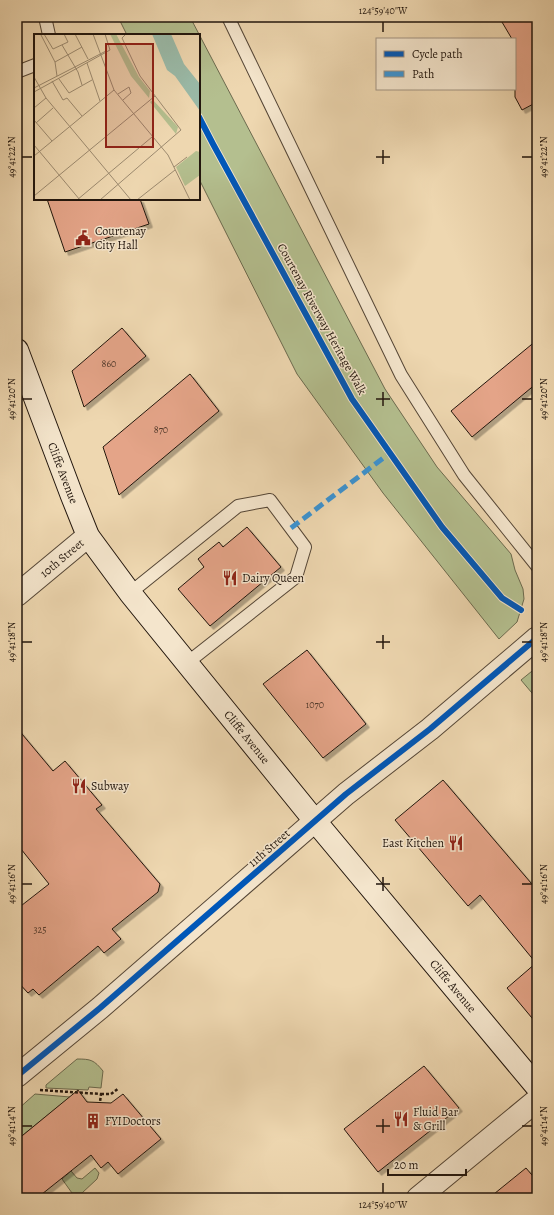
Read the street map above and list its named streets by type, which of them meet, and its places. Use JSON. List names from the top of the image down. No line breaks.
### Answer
{"streets":{"street":["Cliffe Avenue","10th Street","11th Street"],"cycle path":["Courtenay Riverway Heritage Walk"]},"crossings":[["Cliffe Avenue","10th Street"],["Cliffe Avenue","11th Street"]],"places":{"public building":["Courtenay City Hall"],"restaurant":["Dairy Queen","Subway","East Kitchen","Fluid Bar & Grill"],"building":["FYIDoctors"]},"house_numbers":["860","870","1070","325"],"legend":["Cycle path","Path"],"scale_bar":"20 m","coordinates":["124°59'40\"W","49°41'22\"N","49°41'20\"N","49°41'18\"N","49°41'16\"N","49°41'14\"N"]}
